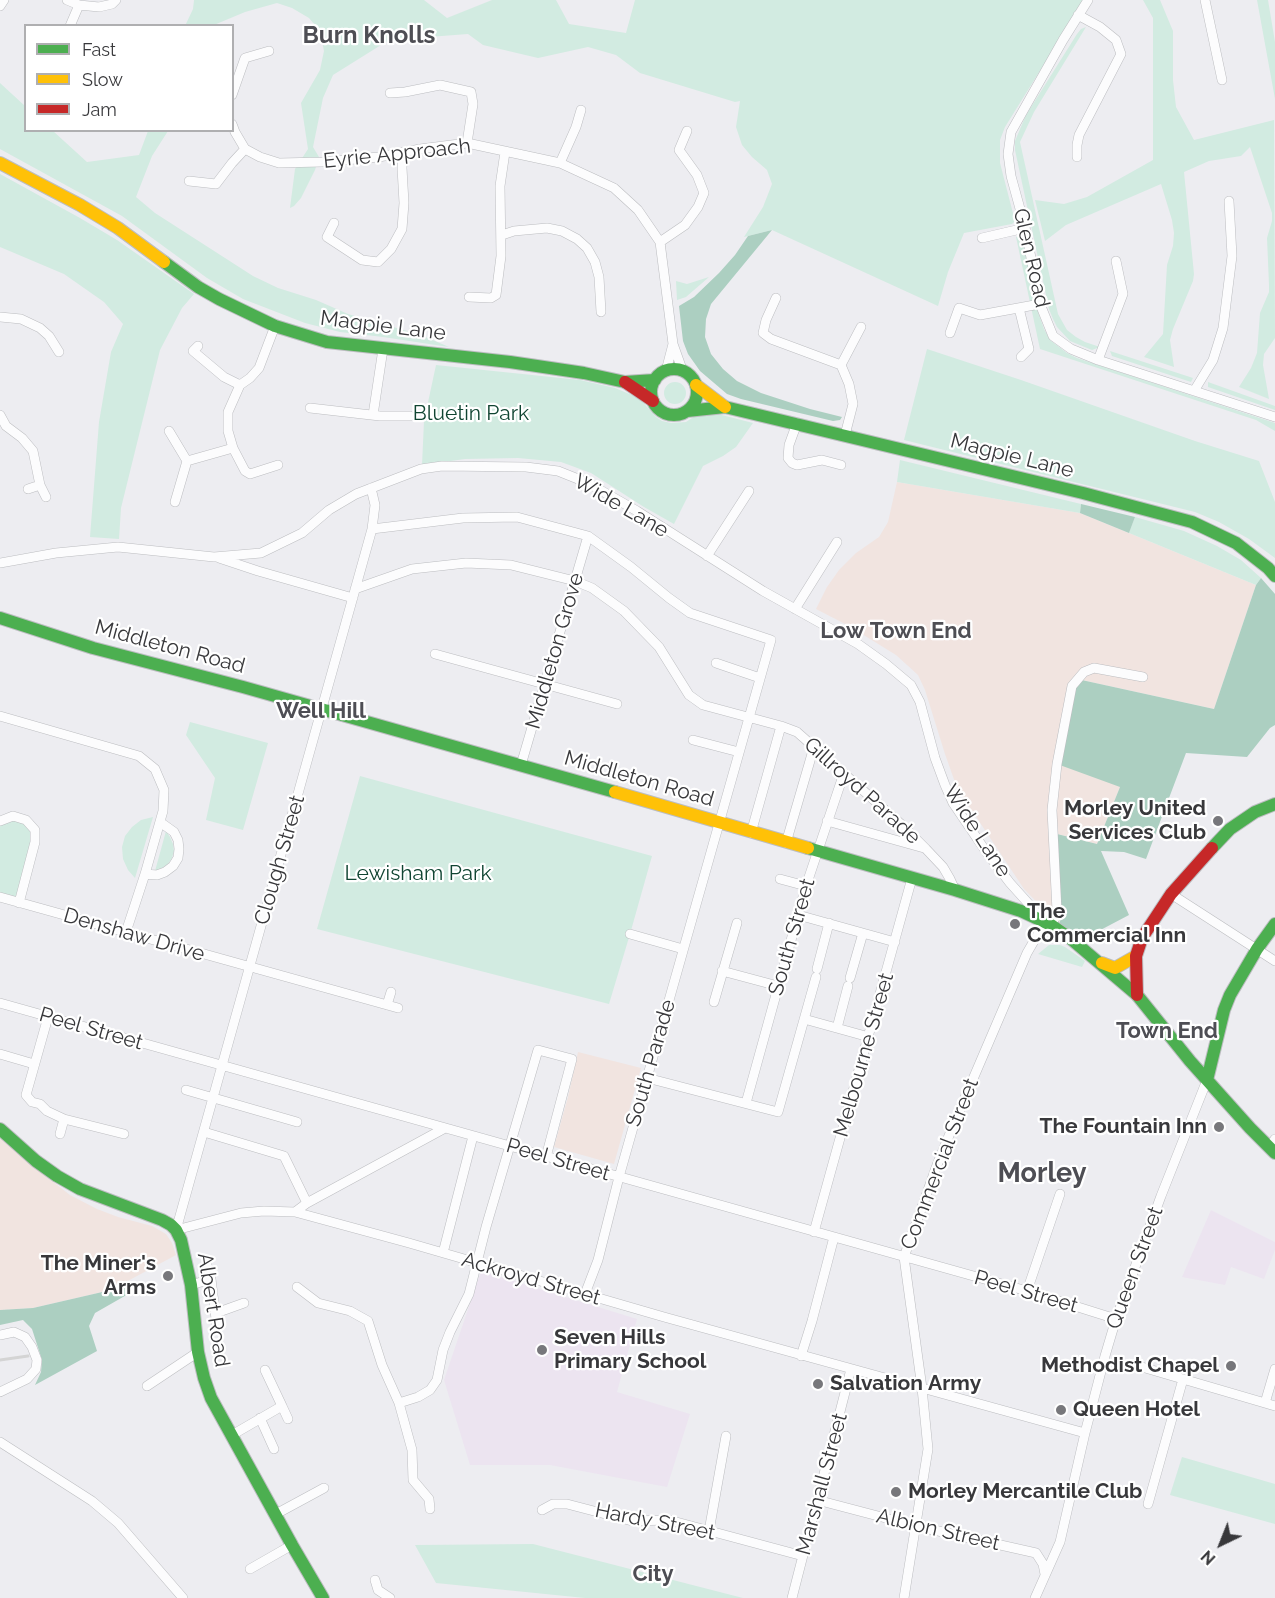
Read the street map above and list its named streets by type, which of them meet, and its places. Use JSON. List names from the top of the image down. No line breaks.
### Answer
{"streets":{"street":["Eyrie Approach","Glen Road","Magpie Lane","Wide Lane","Middleton Road","Middleton Grove","Gillroyd Parade","Clough Street","Denshaw Drive","South Street","Peel Street","Melbourne Street","South Parade","Commercial Street","Queen Street","Ackroyd Street","Albert Road","Marshall Street","Hardy Street","Albion Street"]},"crossings":[["Eyrie Approach","Magpie Lane"],["Wide Lane","Middleton Road"],["Wide Lane","Clough Street"],["Wide Lane","Commercial Street"],["Middleton Road","Middleton Grove"],["Middleton Road","Gillroyd Parade"],["Middleton Road","Clough Street"],["Middleton Road","South Street"],["Middleton Road","Melbourne Street"],["Middleton Road","South Parade"],["Middleton Road","Commercial Street"],["Middleton Road","Queen Street"],["Middleton Grove","Gillroyd Parade"],["Middleton Grove","South Parade"],["Gillroyd Parade","Clough Street"],["Gillroyd Parade","South Street"],["Gillroyd Parade","South Parade"],["Clough Street","Denshaw Drive"],["Clough Street","Peel Street"],["Clough Street","Ackroyd Street"],["Clough Street","Albert Road"],["Peel Street","Melbourne Street"],["Peel Street","South Parade"],["Peel Street","Commercial Street"],["Peel Street","Queen Street"],["South Parade","Ackroyd Street"],["Commercial Street","Albion Street"],["Queen Street","Albion Street"],["Ackroyd Street","Albert Road"],["Ackroyd Street","Marshall Street"],["Marshall Street","Hardy Street"],["Marshall Street","Albion Street"]],"districts":["Burn Knolls","Low Town End","Well Hill","Town End","Morley","City"],"parks":["Bluetin Park","Lewisham Park"],"places":["Morley United Services Club","The Commercial Inn","The Fountain Inn","The Miner's Arms","Seven Hills Primary School","Methodist Chapel","Salvation Army","Queen Hotel","Morley Mercantile Club"],"legend":["Fast","Slow","Jam"],"north":"bottom left"}
